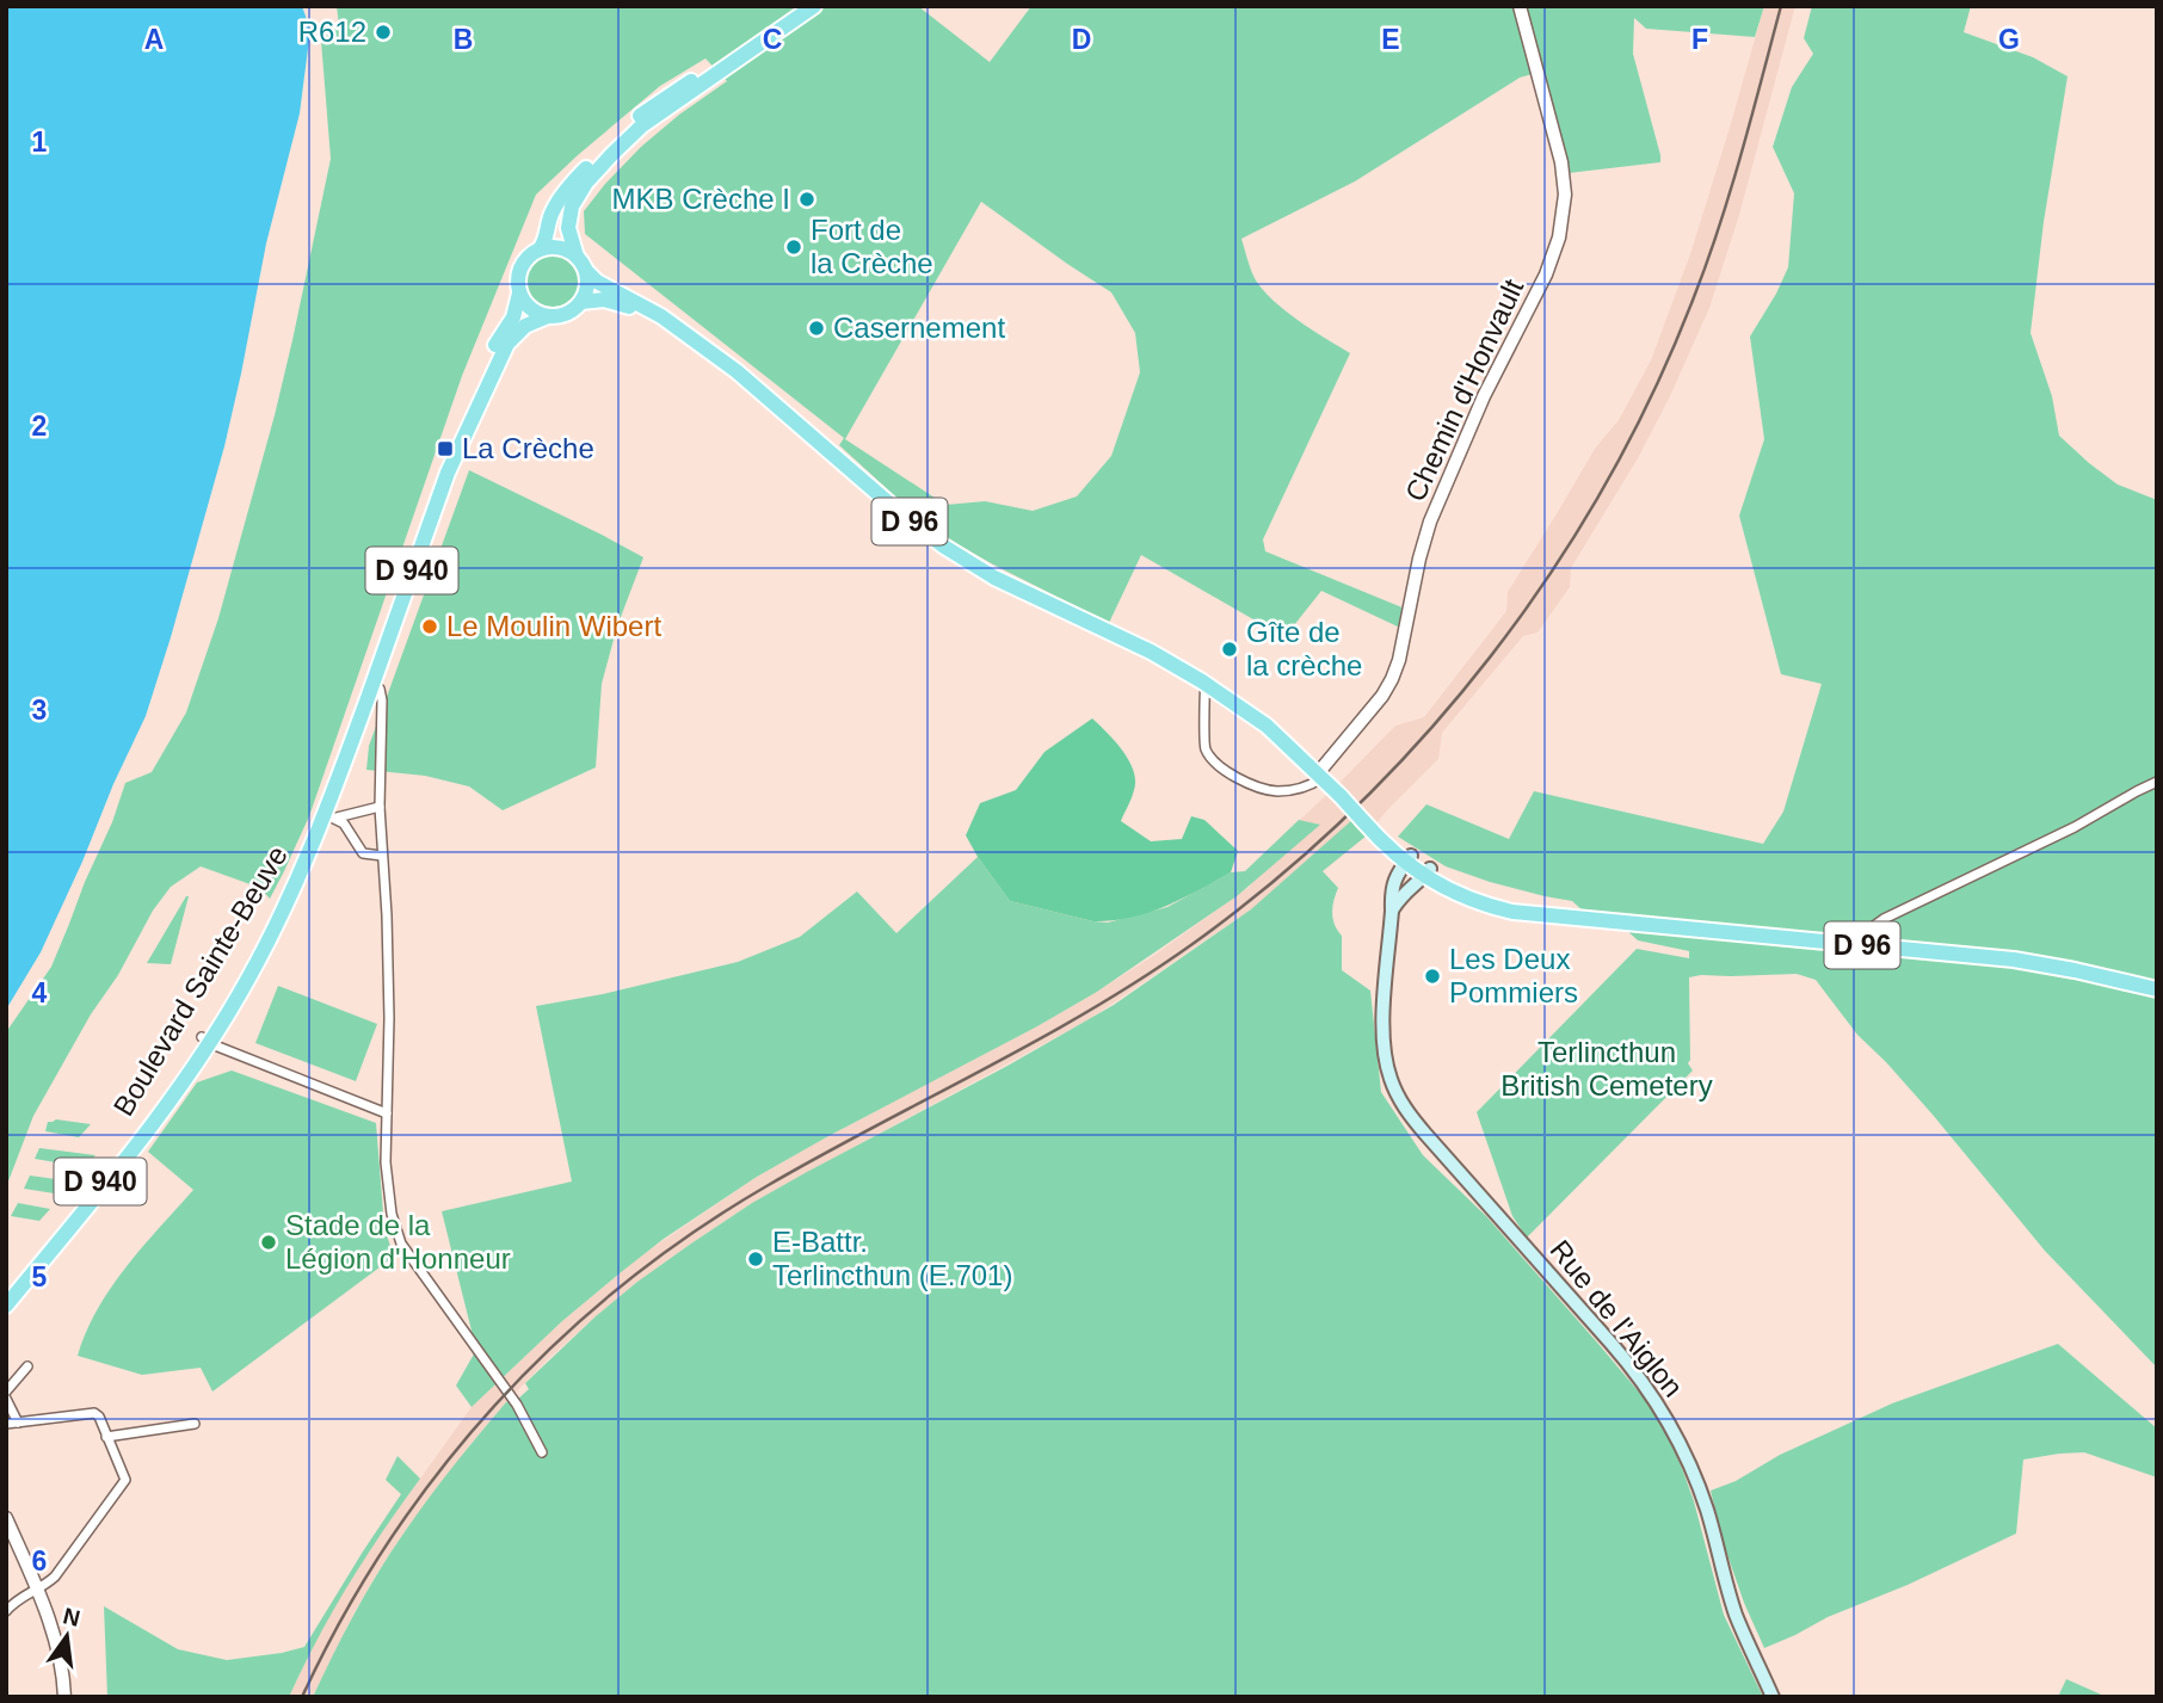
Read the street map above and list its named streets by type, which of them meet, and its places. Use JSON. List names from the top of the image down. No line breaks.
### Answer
{"streets":{"main road":["D 96","D 940","Boulevard Sainte-Beuve","Rue de l'Aiglon"],"street":["Chemin d'Honvault"]},"crossings":[["Chemin d'Honvault","D 96"],["D 96","D 940"],["D 96","Rue de l'Aiglon"],["D 940","Boulevard Sainte-Beuve"]],"parks":["Terlincthun British Cemetery"],"places":{"other":["R612","MKB Crèche I","Fort de la Crèche","Casernement","Le Moulin Wibert","Gîte de la crèche","Les Deux Pommiers","Stade de la Légion d'Honneur","E-Battr. Terlincthun (E.701)"],"transit":["La Crèche"]},"north":"top","grid":{"columns":["A","B","C","D","E","F","G"],"rows":["1","2","3","4","5","6"]}}
